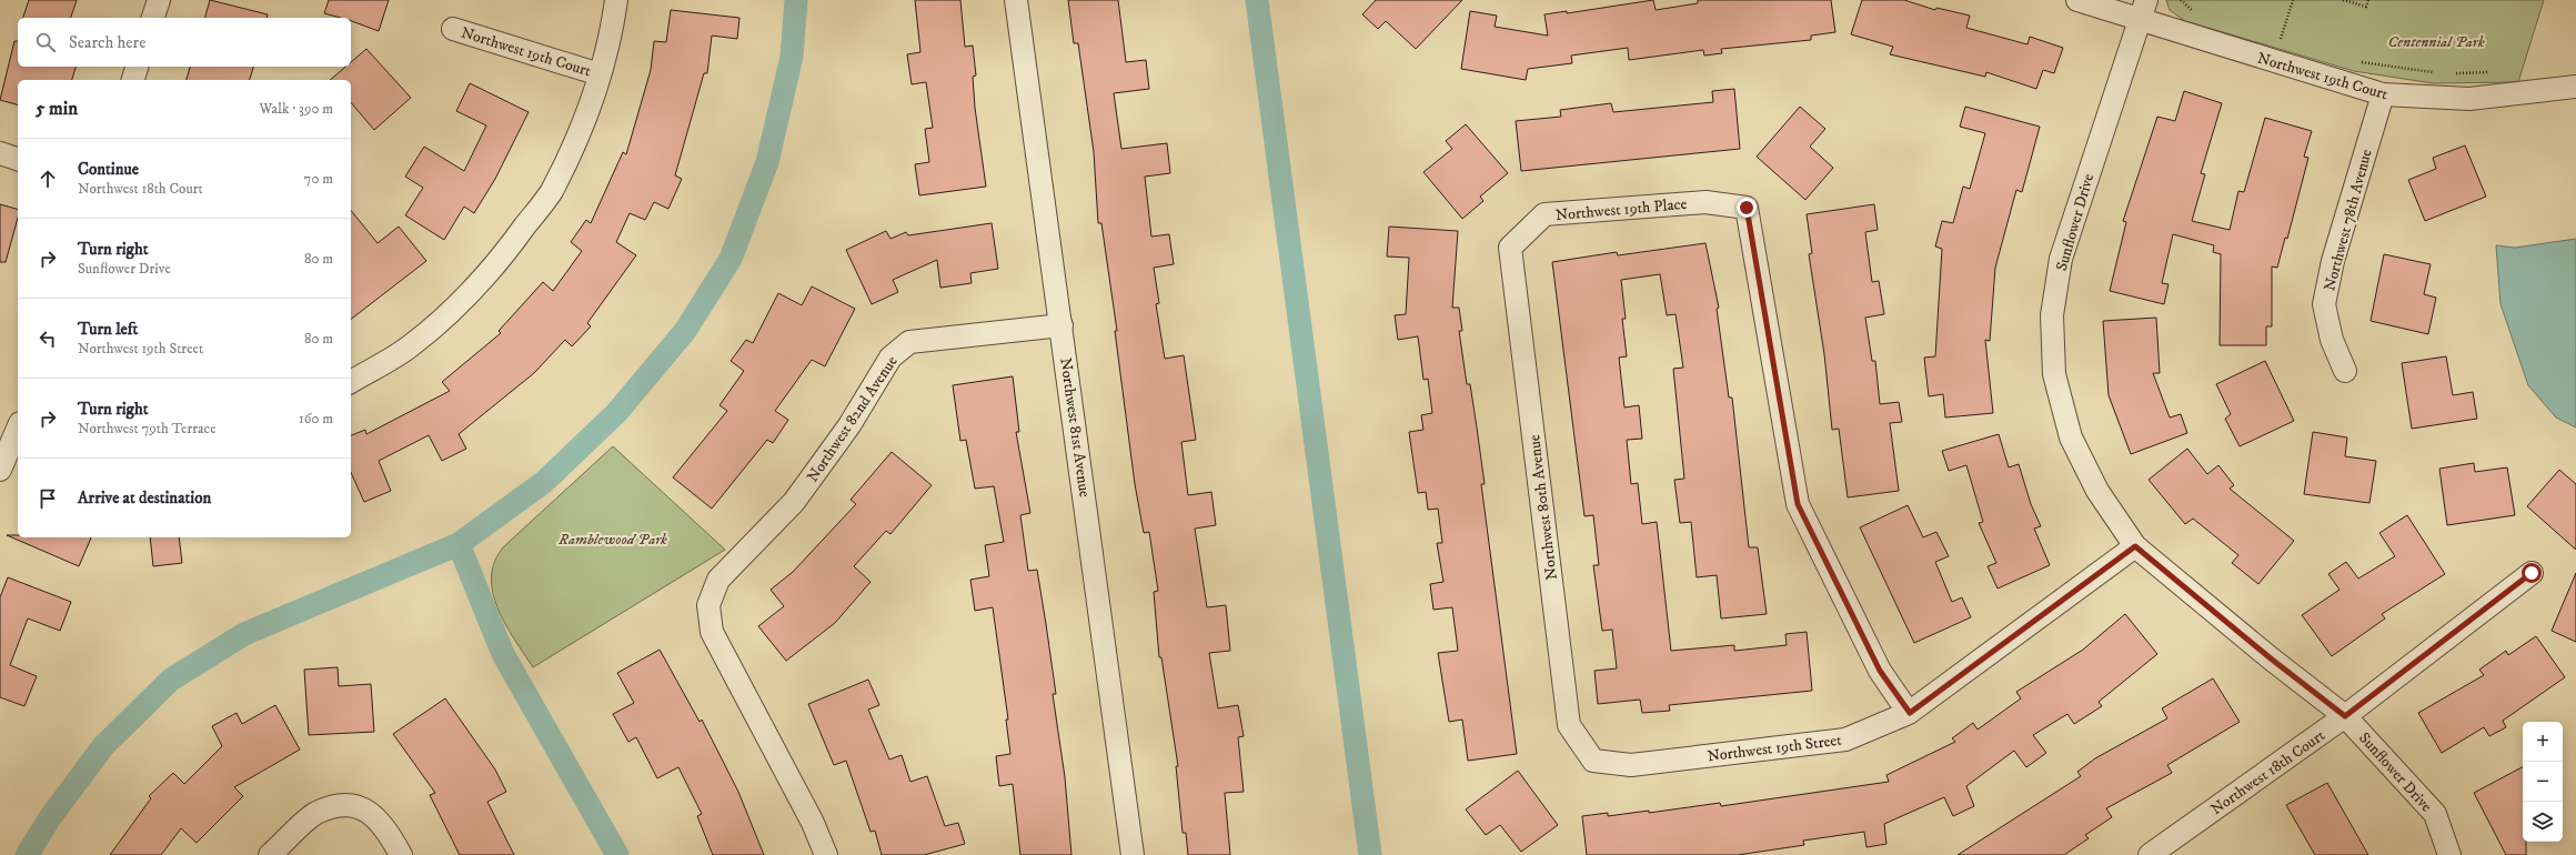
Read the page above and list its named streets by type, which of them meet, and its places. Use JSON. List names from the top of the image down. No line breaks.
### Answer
{"streets":{"street":["Northwest 19th Court","Northwest 19th Place","Northwest 78th Avenue","Sunflower Drive","Northwest 82nd Avenue","Northwest 81st Avenue","Northwest 80th Avenue","Northwest 19th Street","Northwest 18th Court"]},"crossings":[["Northwest 19th Court","Northwest 78th Avenue"],["Northwest 19th Court","Sunflower Drive"],["Northwest 19th Place","Northwest 80th Avenue"],["Northwest 19th Place","Northwest 19th Street"],["Sunflower Drive","Northwest 19th Street"],["Sunflower Drive","Northwest 18th Court"],["Northwest 82nd Avenue","Northwest 81st Avenue"],["Northwest 80th Avenue","Northwest 19th Street"]],"parks":["Centennial Park","Ramblewood Park"],"page":{"search":"Search here","heading":["5 min","Walk · 390 m"],"list":[["Continue","Northwest 18th Court","70 m"],["Turn right","Sunflower Drive","80 m"],["Turn left","Northwest 19th Street","80 m"],["Turn right","Northwest 79th Terrace","160 m"],"Arrive at destination"],"map_buttons":["+","−"]}}
